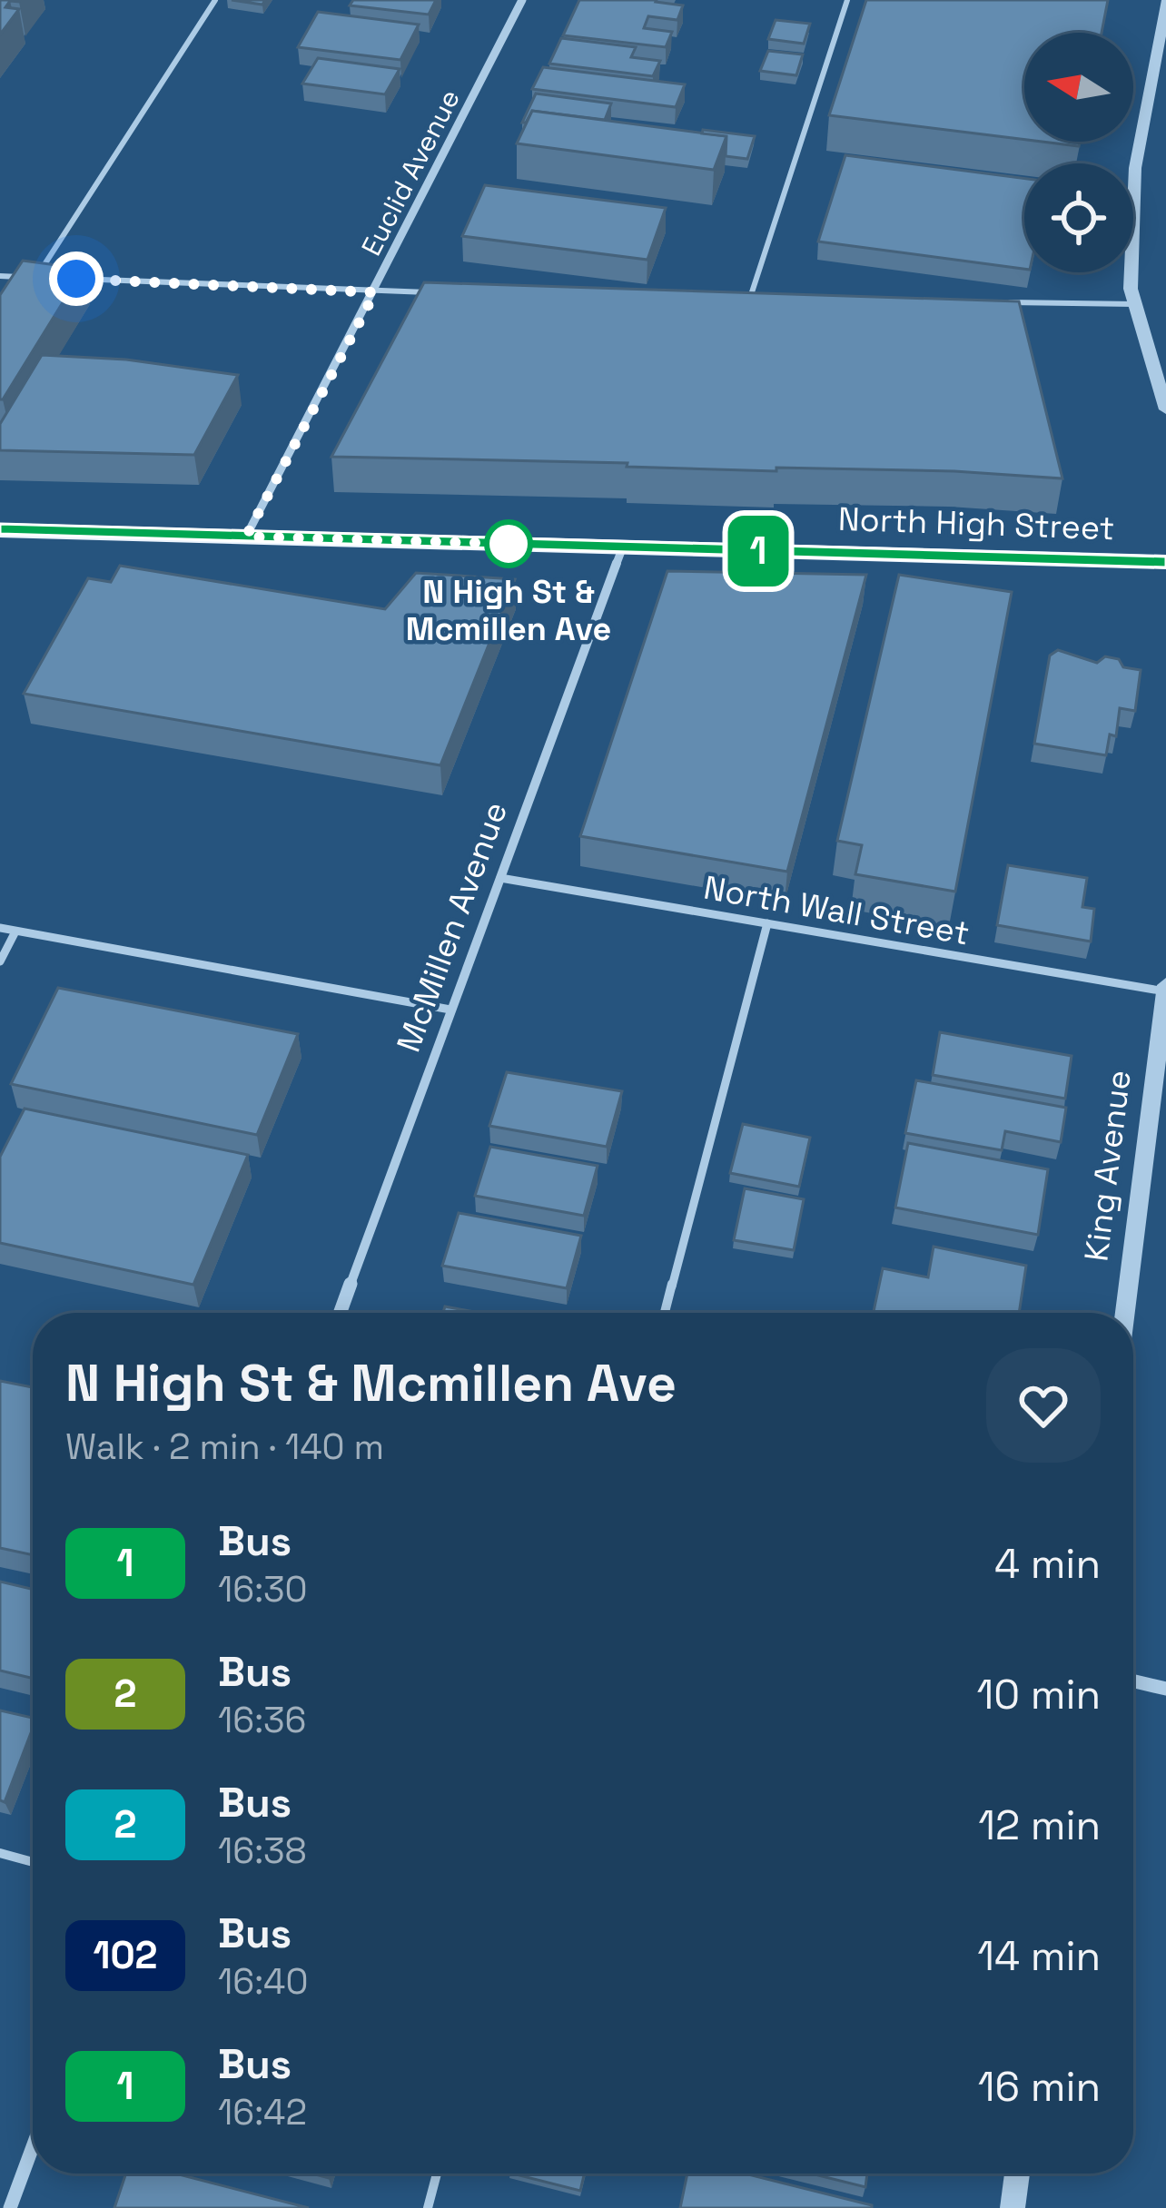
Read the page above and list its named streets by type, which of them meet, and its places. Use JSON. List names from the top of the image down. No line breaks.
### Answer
{"streets":{"main road":["North High Street"],"street":["Euclid Avenue","McMillen Avenue","King Avenue"],"lane":["North Wall Street"]},"crossings":[["Euclid Avenue","North High Street"],["North High Street","McMillen Avenue"],["North Wall Street","McMillen Avenue"],["North Wall Street","King Avenue"]],"places":["N High St & Mcmillen Ave"],"lines":["bus line 1"],"north":"left","page":{"on_map":"1","heading":["N High St & Mcmillen Ave","Walk · 2 min · 140 m"],"list":[{"mark":"1","name":"Bus","note":"16:30","value":"4 min"},{"mark":"2","name":"Bus","note":"16:36","value":"10 min"},{"mark":"2","name":"Bus","note":"16:38","value":"12 min"},{"mark":"102","name":"Bus","note":"16:40","value":"14 min"},{"mark":"1","name":"Bus","note":"16:42","value":"16 min"}]}}
